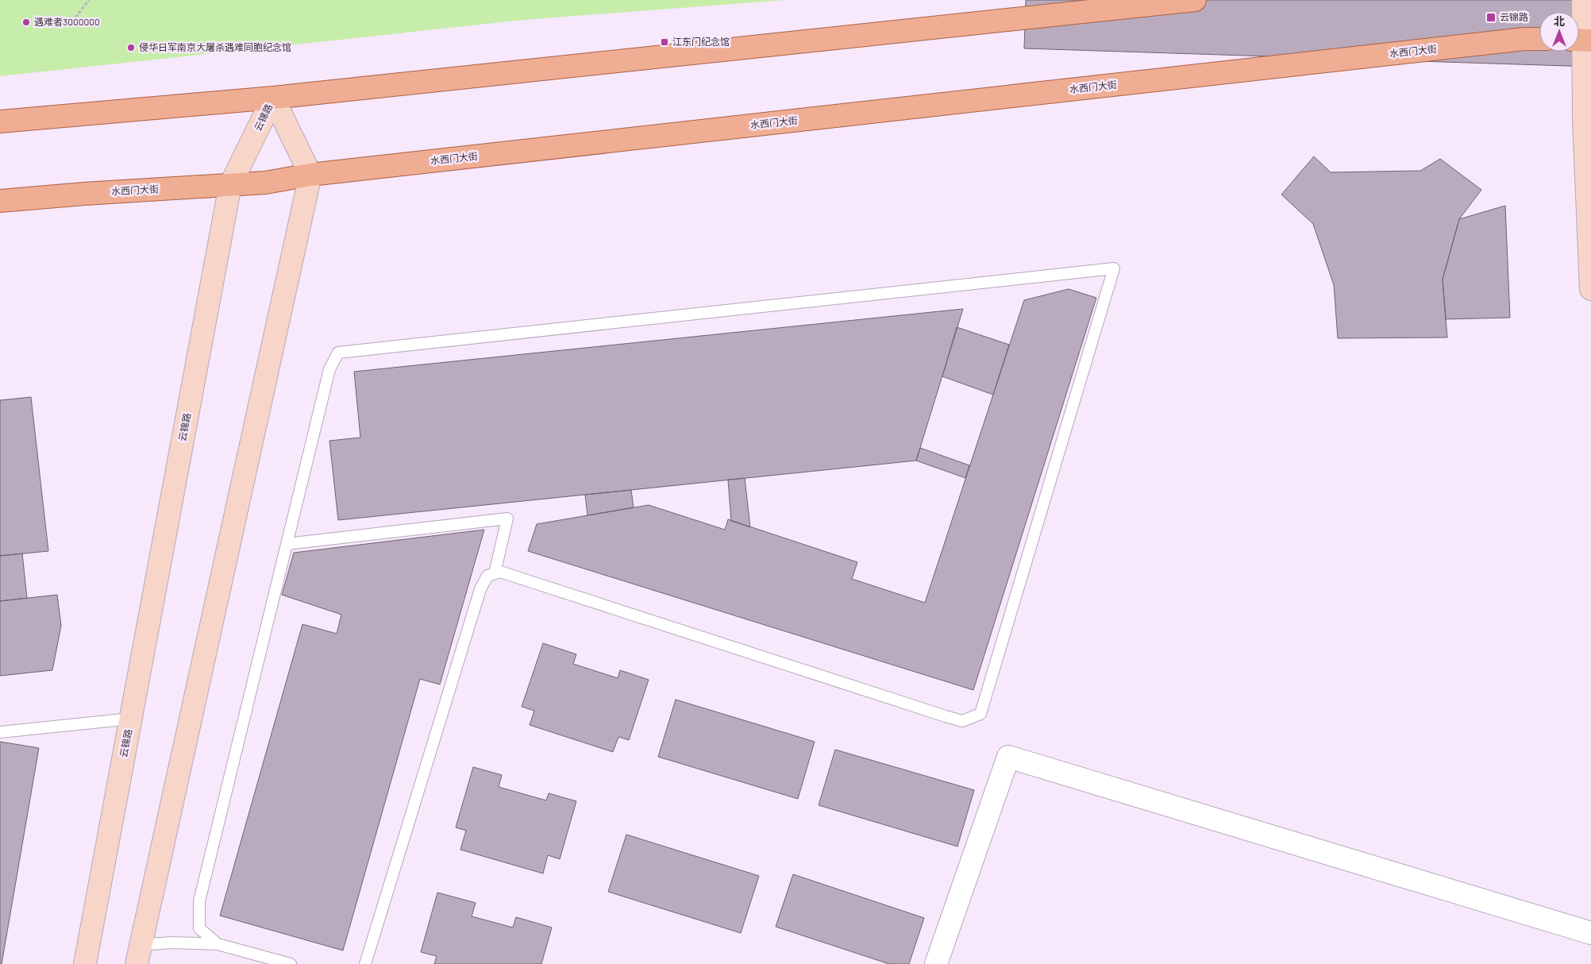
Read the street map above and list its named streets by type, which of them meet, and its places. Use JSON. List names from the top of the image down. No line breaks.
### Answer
{"streets":{"main road":["水西门大街"],"street":["云锦路"]},"crossings":[["水西门大街","云锦路"]],"places":{"transit":["云锦路","江东门纪念馆"],"other":["遇难者3000000","侵华日军南京大屠杀遇难同胞纪念馆"]},"north":"top"}
